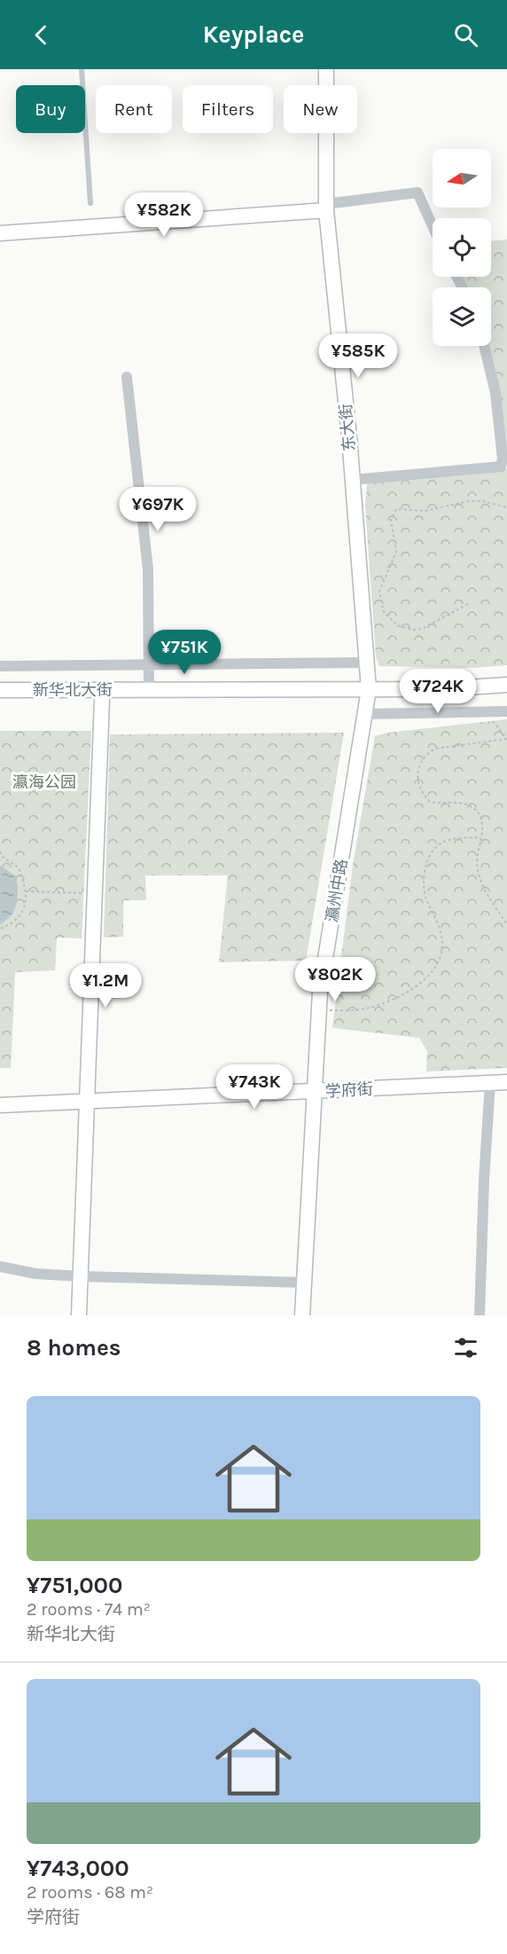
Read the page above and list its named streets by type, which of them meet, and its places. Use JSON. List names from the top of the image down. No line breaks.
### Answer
{"streets":{"street":["东大街","新华北大街","瀛州中路","学府街"]},"crossings":[["东大街","新华北大街"],["东大街","瀛州中路"],["新华北大街","瀛州中路"],["瀛州中路","学府街"]],"parks":["瀛海公园"],"north":"left","page":{"header":"Keyplace","chip":["Buy","Rent","Filters","New"],"price":["¥582K","¥585K","¥697K","¥751K","¥724K","¥802K","¥1.2M","¥743K"],"heading":"8 homes","list":[{"name":"¥751,000","note":"2 rooms · 74 m² · 新华北大街"},{"name":"¥743,000","note":"2 rooms · 68 m² · 学府街"}]}}
